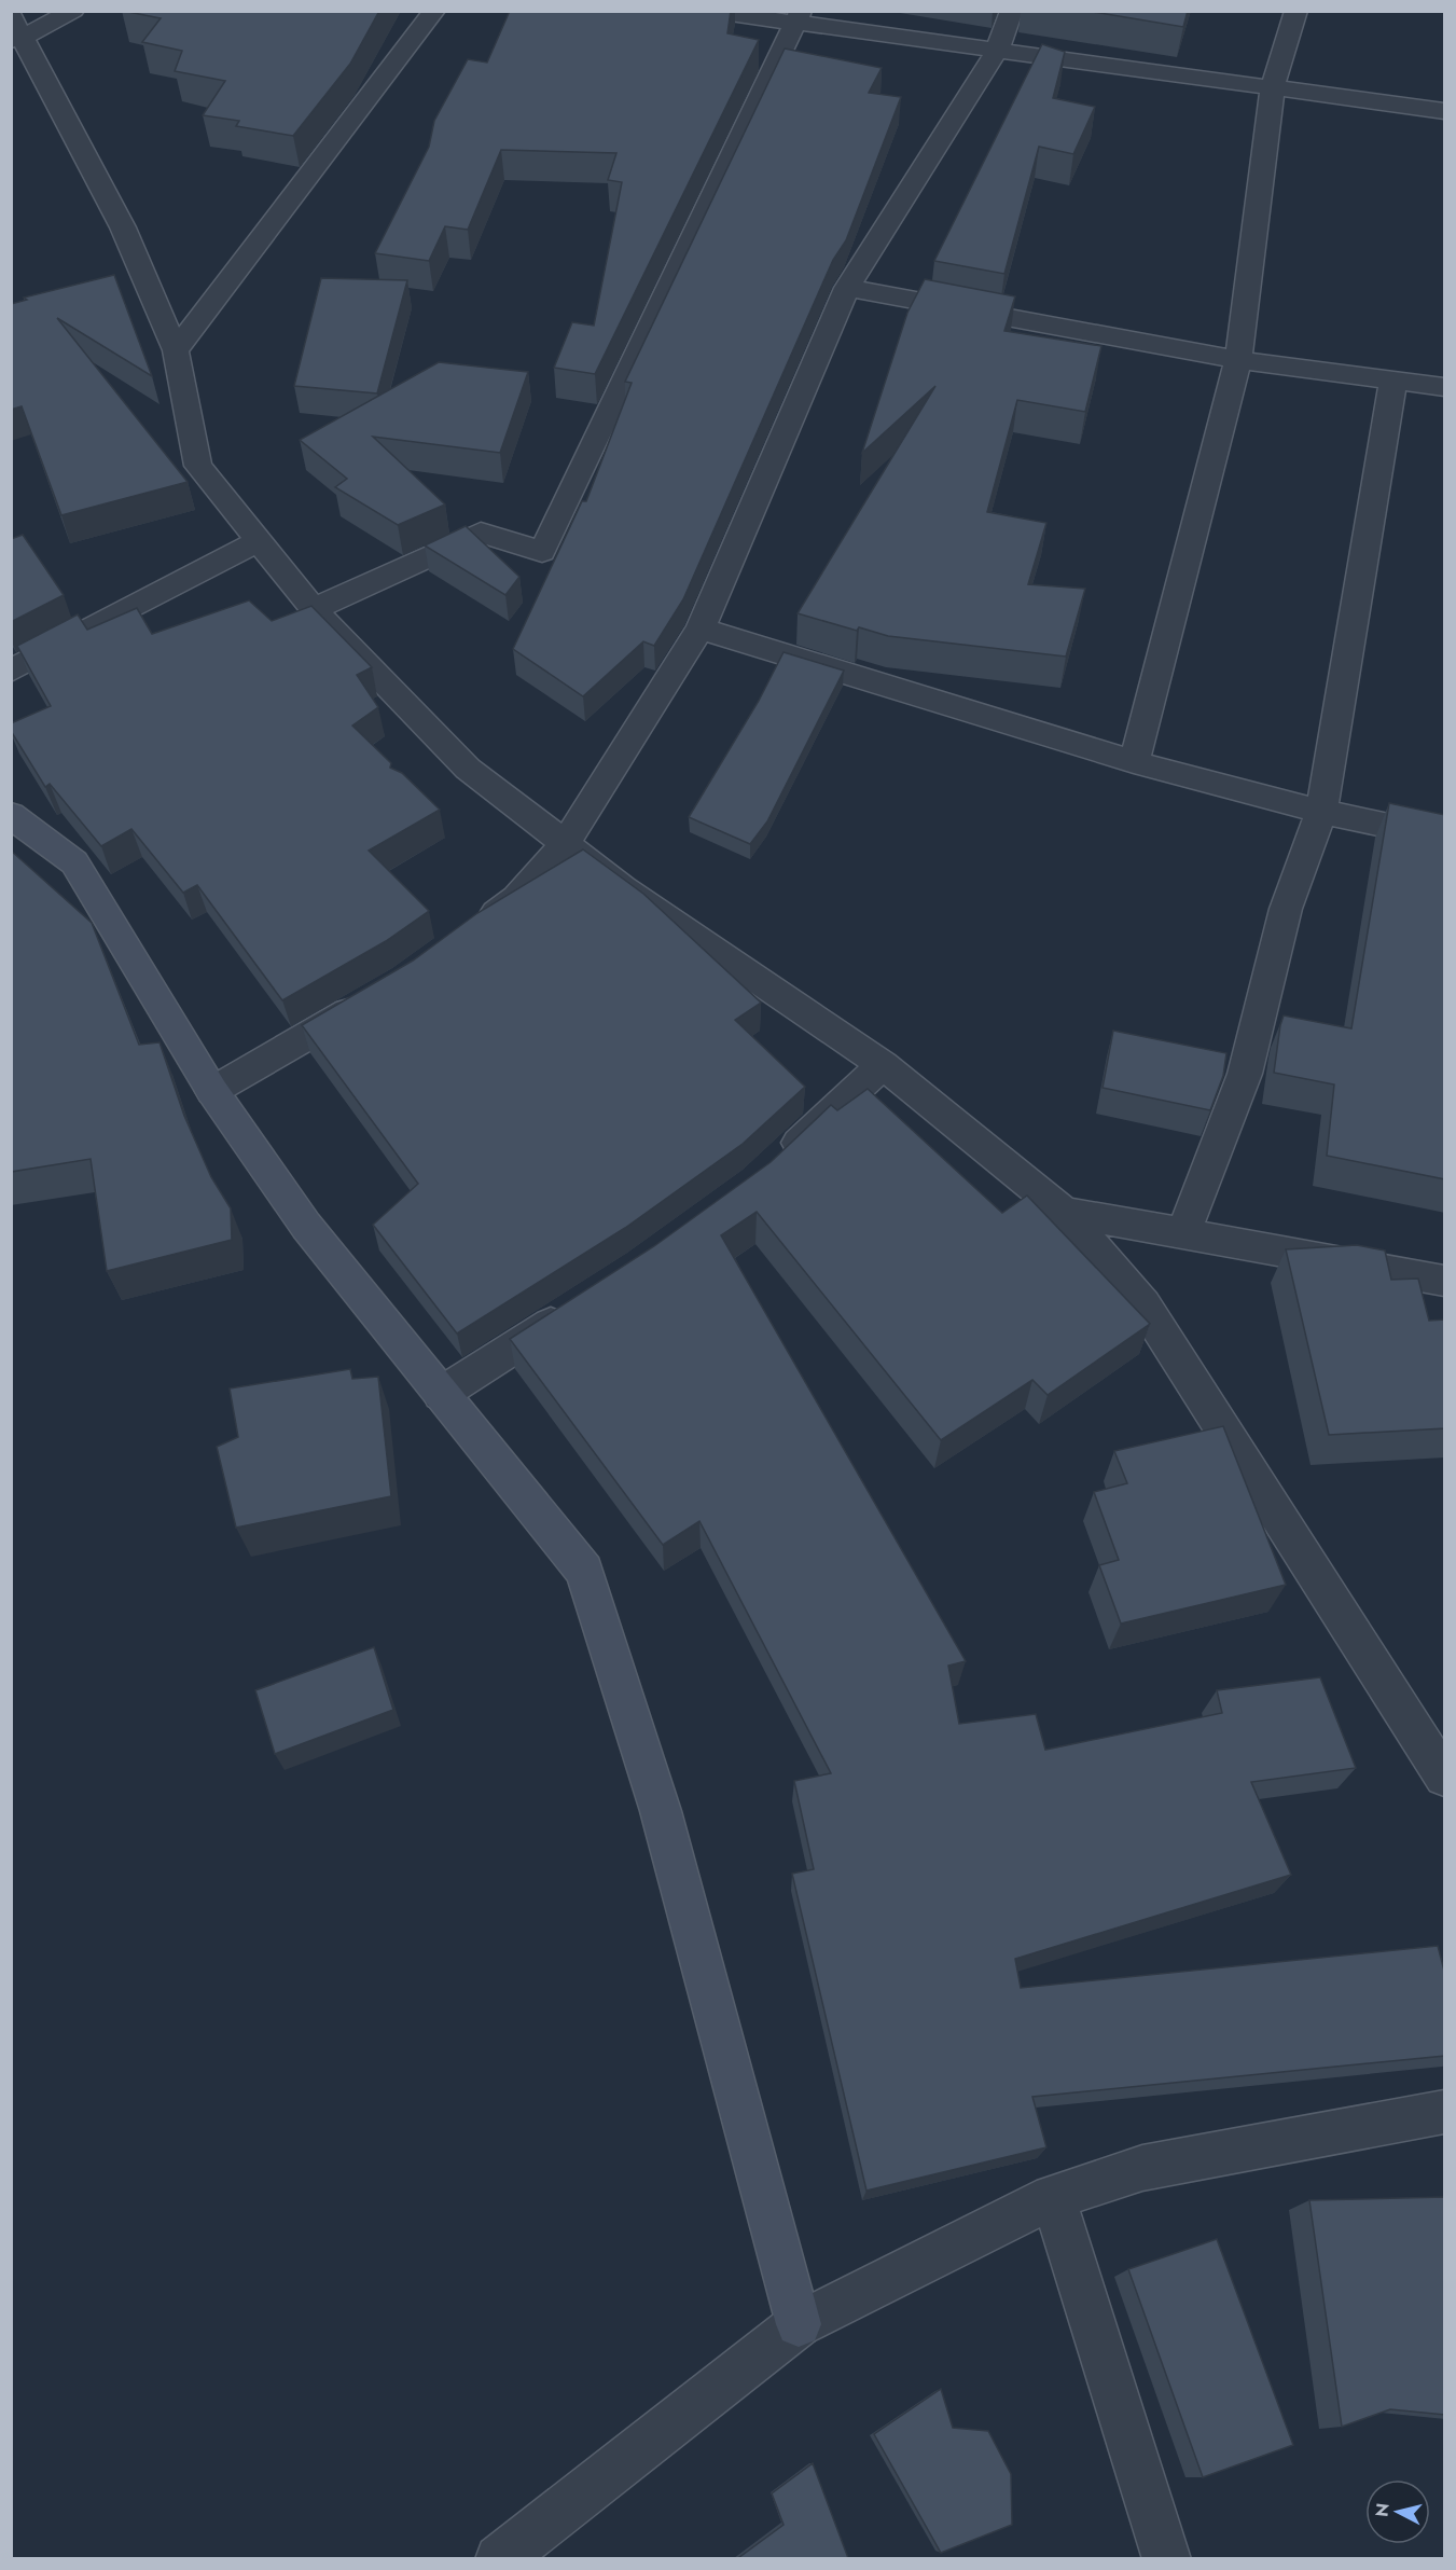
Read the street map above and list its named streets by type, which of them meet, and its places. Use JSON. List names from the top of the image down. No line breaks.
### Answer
{"north":"left"}
